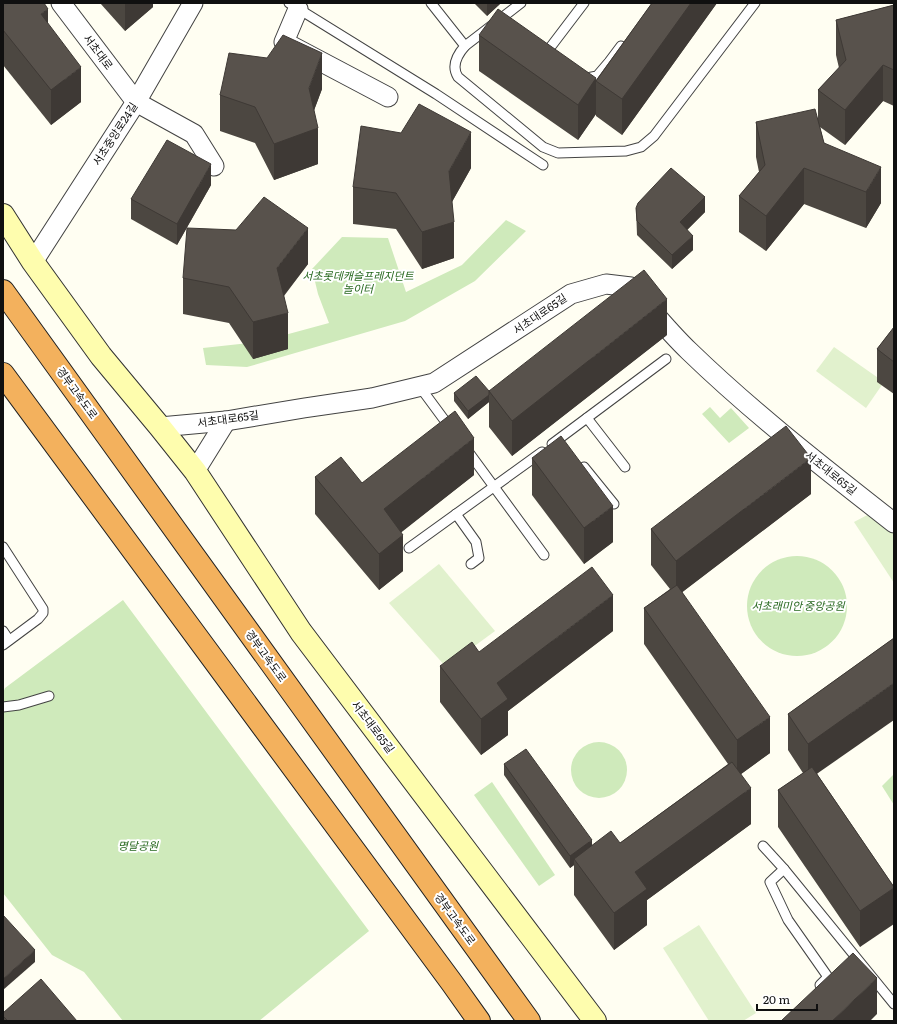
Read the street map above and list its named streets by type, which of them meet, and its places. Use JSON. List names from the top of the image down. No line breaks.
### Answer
{"streets":{"highway":["경부고속도로"],"street":["서초대로","서초중앙로24길","서초대로65길"]},"crossings":[["서초대로","서초중앙로24길"],["서초중앙로24길","서초대로65길"]],"parks":["서초롯데캐슬프레지던트 놀이터","서초래미안 중앙공원","명달공원"],"scale_bar":"20 m"}
